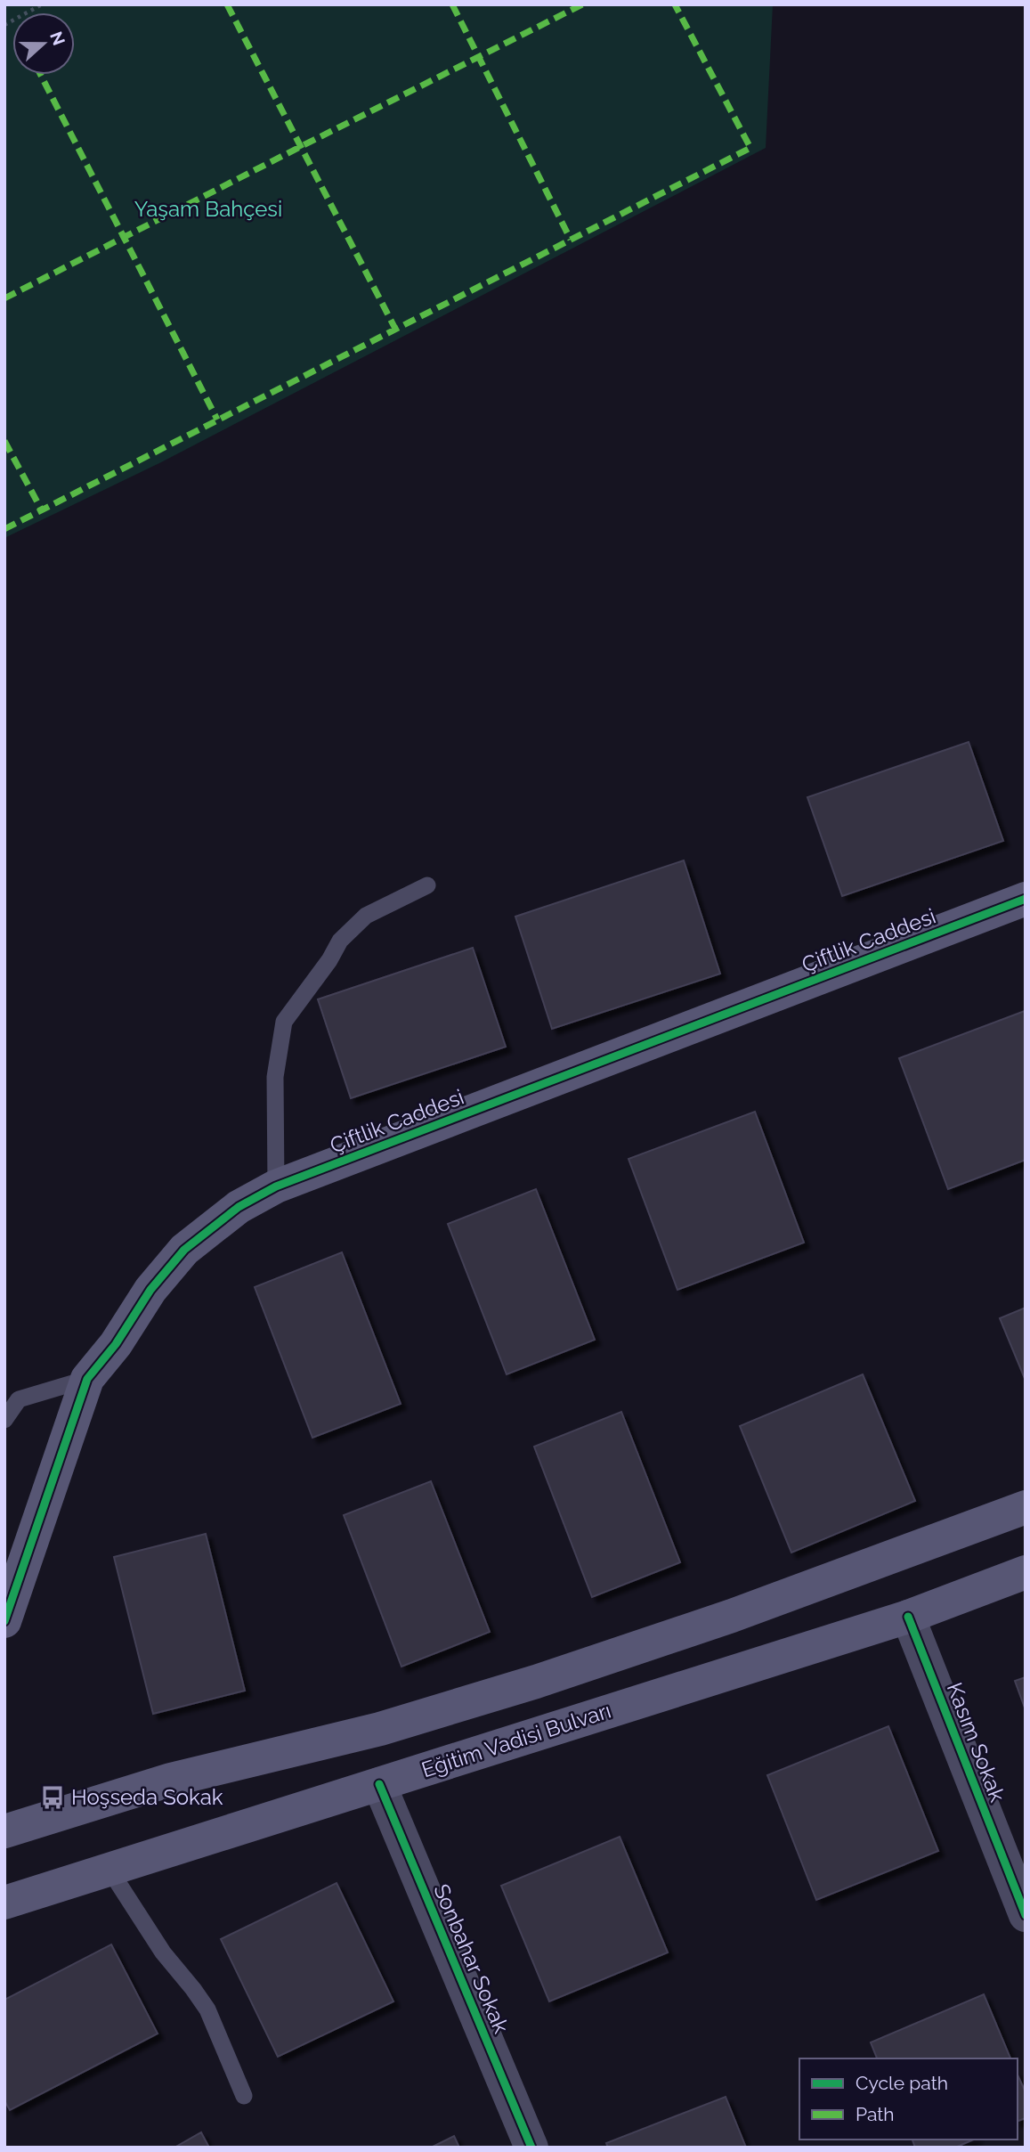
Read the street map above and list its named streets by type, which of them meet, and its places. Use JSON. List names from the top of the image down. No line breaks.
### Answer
{"streets":{"main road":["Çiftlik Caddesi","Eğitim Vadisi Bulvarı"],"street":["Kasım Sokak","Sonbahar Sokak"]},"crossings":[["Eğitim Vadisi Bulvarı","Kasım Sokak"],["Eğitim Vadisi Bulvarı","Sonbahar Sokak"]],"parks":["Yaşam Bahçesi"],"places":{"bus stop":["Hoşseda Sokak"]},"legend":["Cycle path","Path"],"north":"right"}
